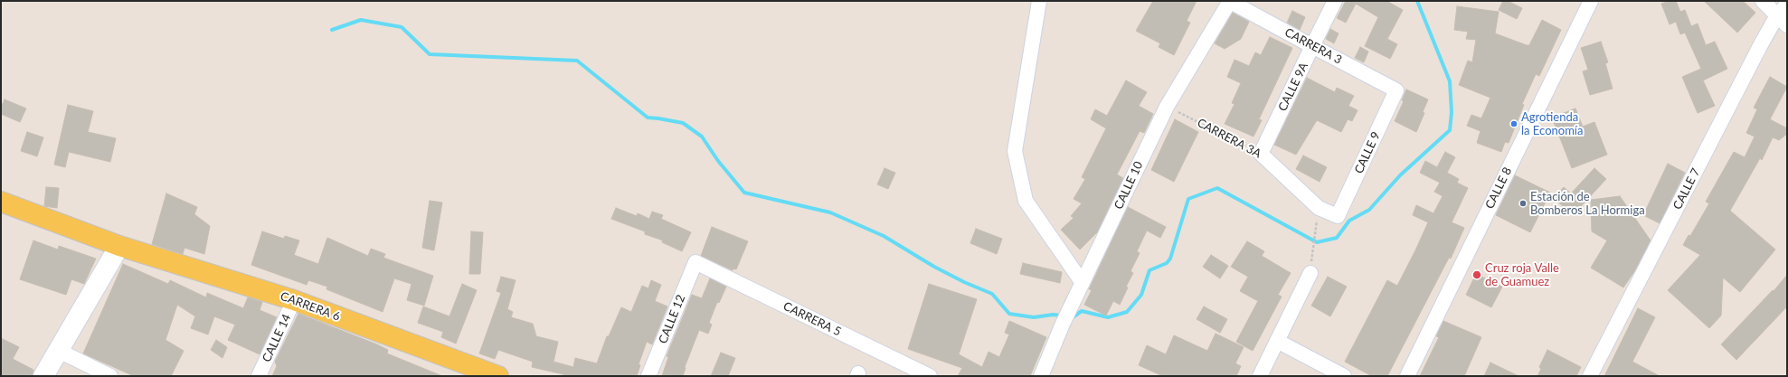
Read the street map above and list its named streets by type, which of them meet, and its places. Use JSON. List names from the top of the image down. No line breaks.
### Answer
{"streets":{"main road":["CARRERA 6"],"street":["CARRERA 3","CALLE 9A","CARRERA 3A","CALLE 9","CALLE 10","CALLE 8","CALLE 7","CALLE 12","CARRERA 5","CALLE 14"]},"crossings":[["CARRERA 3","CALLE 9A"],["CARRERA 3","CALLE 9"],["CARRERA 3","CALLE 10"],["CALLE 9A","CARRERA 3A"],["CARRERA 3A","CALLE 9"],["CARRERA 3A","CALLE 10"],["CARRERA 6","CALLE 14"],["CALLE 12","CARRERA 5"]],"places":["Agrotienda la Economía","Estación de Bomberos La Hormiga","Cruz roja Valle de Guamuez"]}
